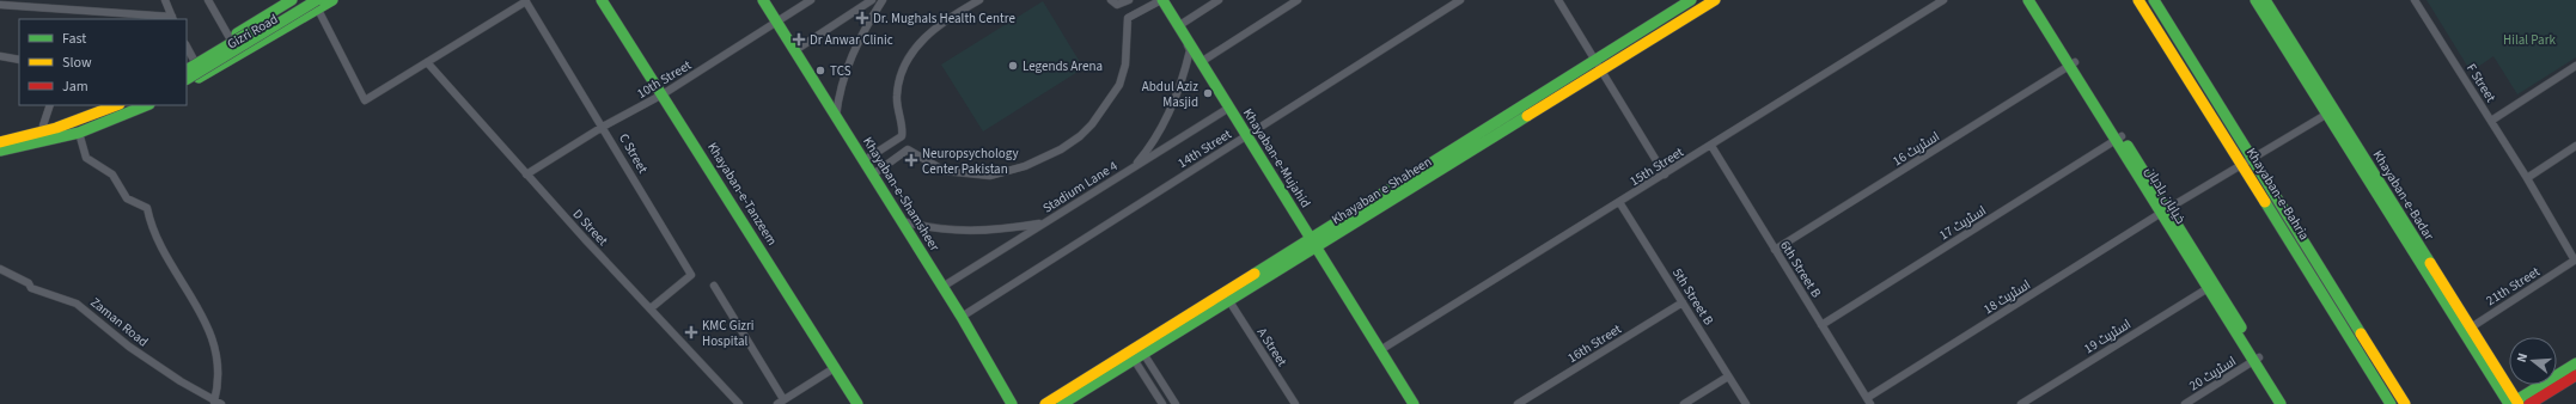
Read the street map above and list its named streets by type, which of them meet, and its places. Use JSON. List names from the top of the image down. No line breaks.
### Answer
{"streets":{"main road":["Gizri Road","Khayaban-e-Mujahid","Khayaban e Shaheen","Khayaban-e-Tanzeem","Khayaban-e-Shamsheer","Khayaban-e-Bahria","خیابان بادبان","Khayaban-e-Badar"],"street":["10th Street","F Street","14th Street","اسٹریٹ 16","C Street","15th Street","Stadium Lane 4","اسٹریٹ 17","D Street","6th Street B","21th Street","5th Street B","اسٹریٹ 18","Zaman Road","اسٹریٹ 19","16th Street","A Street","اسٹریٹ 20"]},"crossings":[["10th Street","C Street"],["10th Street","Khayaban-e-Tanzeem"],["10th Street","Khayaban-e-Shamsheer"],["10th Street","D Street"],["F Street","21th Street"],["14th Street","Khayaban-e-Mujahid"],["14th Street","Khayaban-e-Shamsheer"],["اسٹریٹ 16","خیابان بادبان"],["اسٹریٹ 16","6th Street B"],["C Street","D Street"],["Khayaban-e-Mujahid","15th Street"],["Khayaban-e-Mujahid","Stadium Lane 4"],["Khayaban-e-Mujahid","Khayaban e Shaheen"],["15th Street","6th Street B"],["15th Street","5th Street B"],["Stadium Lane 4","Khayaban-e-Shamsheer"],["Khayaban e Shaheen","A Street"],["Khayaban-e-Bahria","اسٹریٹ 18"],["خیابان بادبان","اسٹریٹ 17"],["خیابان بادبان","اسٹریٹ 18"],["خیابان بادبان","اسٹریٹ 19"],["خیابان بادبان","اسٹریٹ 20"],["Khayaban-e-Badar","21th Street"],["Khayaban-e-Badar","اسٹریٹ 18"],["اسٹریٹ 17","6th Street B"],["6th Street B","اسٹریٹ 18"],["5th Street B","16th Street"]],"parks":["Hilal Park"],"places":{"health":["Dr. Mughals Health Centre","Dr Anwar Clinic","Neuropsychology Center Pakistan","KMC Gizri Hospital"],"other":["Legends Arena","TCS","Abdul Aziz Masjid"]},"legend":["Fast","Slow","Jam"],"north":"left"}
